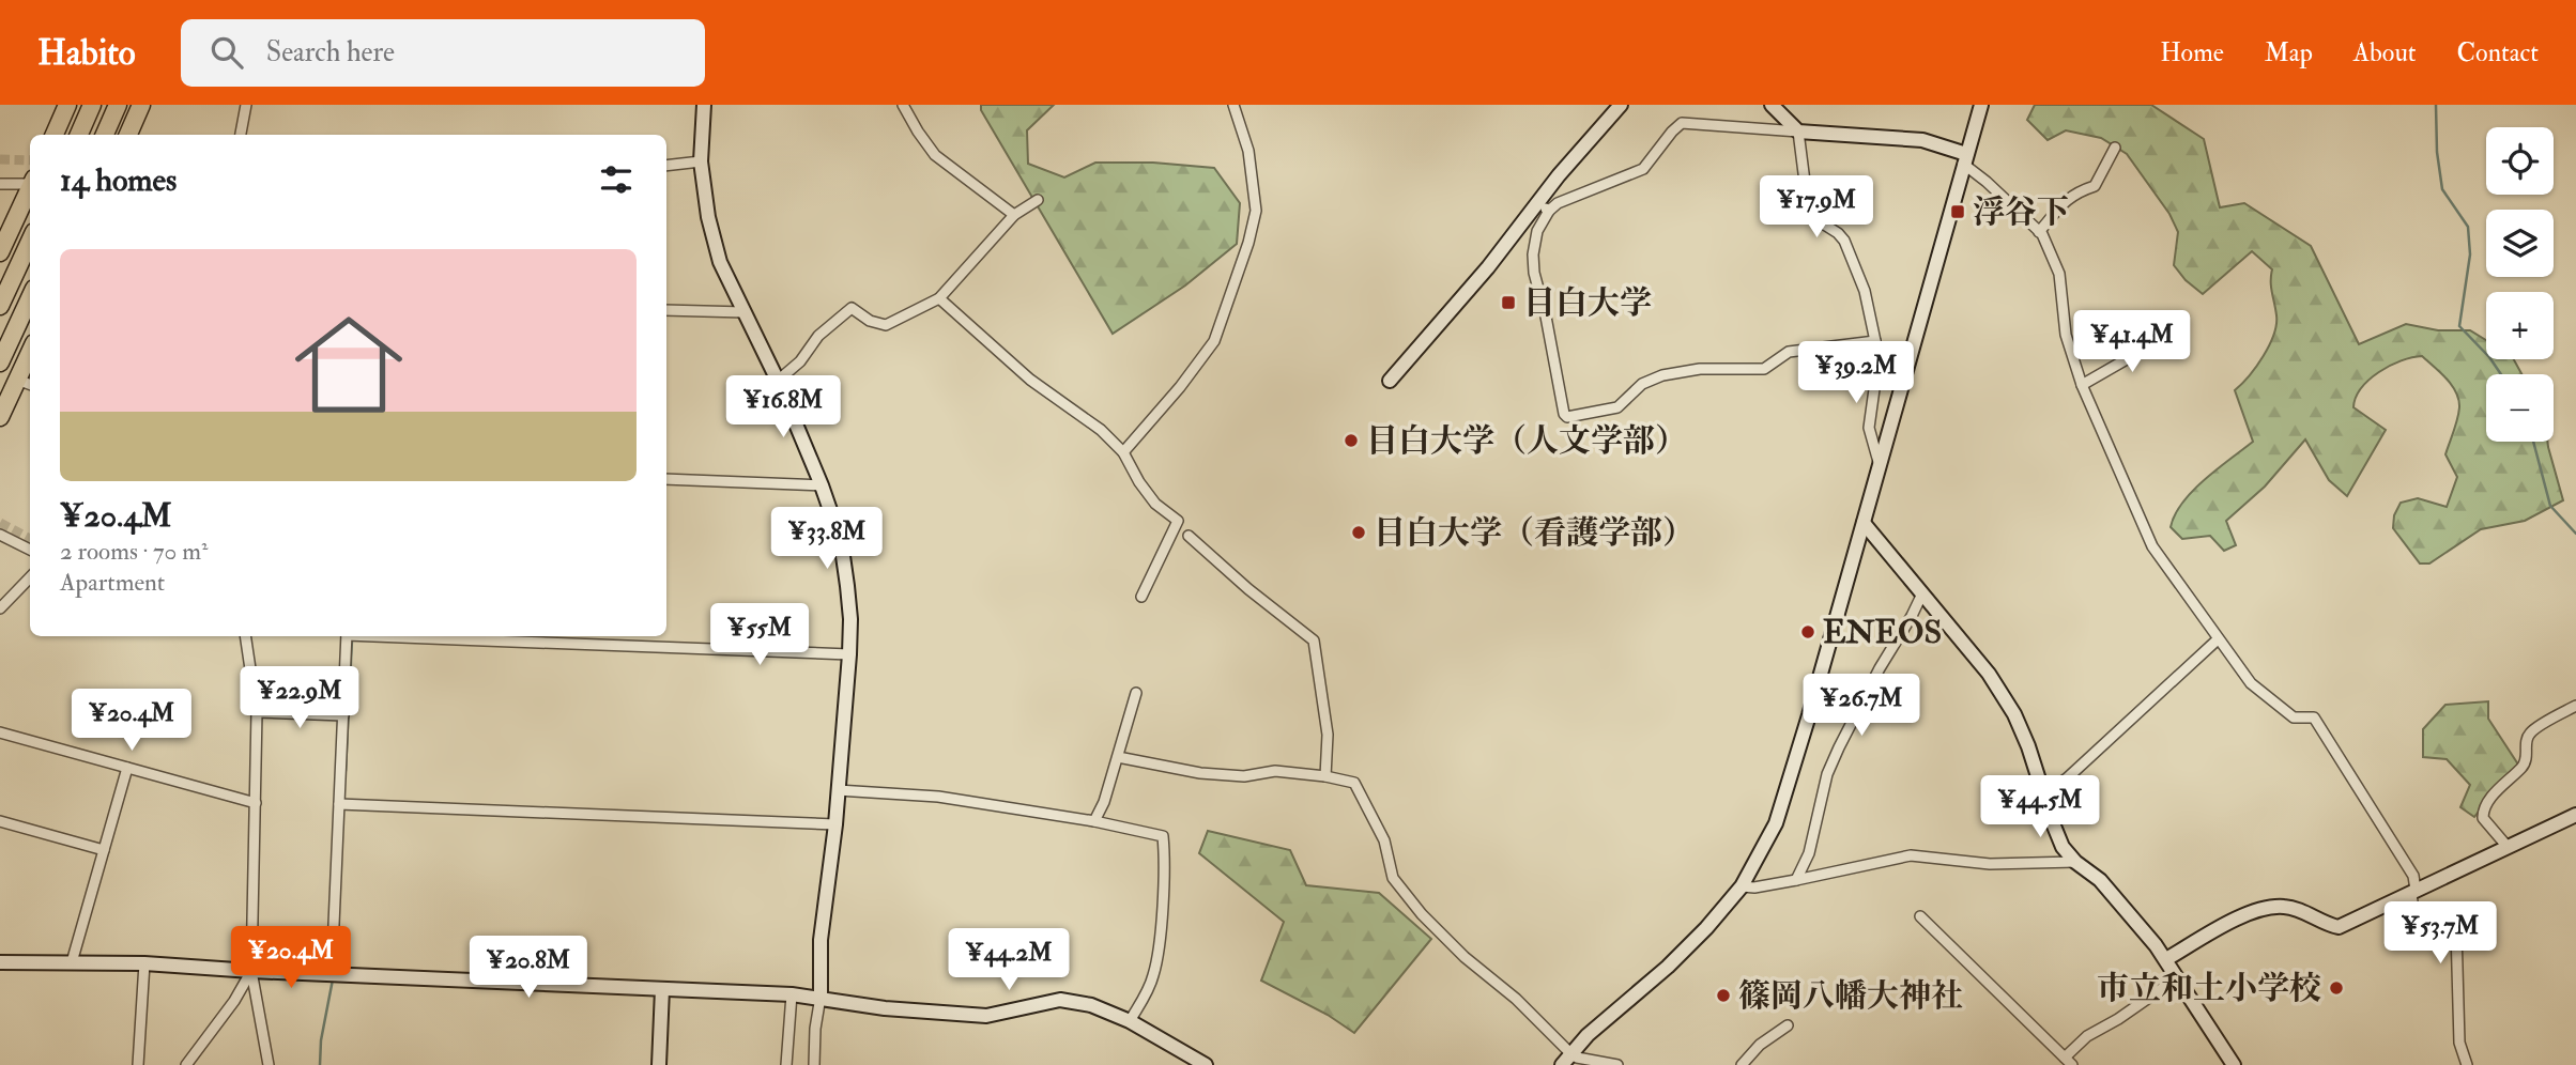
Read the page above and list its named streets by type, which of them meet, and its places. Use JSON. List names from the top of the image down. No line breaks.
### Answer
{"places":{"transit":["浮谷下","目白大学"],"other":["目白大学（人文学部）","目白大学（看護学部）","ENEOS","市立和土小学校","篠岡八幡大神社"]},"page":{"header":"Habito","search":"Search here","nav":["Home","Map","About","Contact"],"map_buttons":["+","−"],"heading":"14 homes","price":["¥17.9M","¥41.4M","¥39.2M","¥16.8M","¥33.8M","¥55M","¥22.9M","¥26.7M","¥20.4M","¥44.5M","¥53.7M","¥20.4M","¥44.2M","¥20.8M"],"list":[{"name":"¥20.4M","note":"2 rooms · 70 m² · Apartment"}]}}
